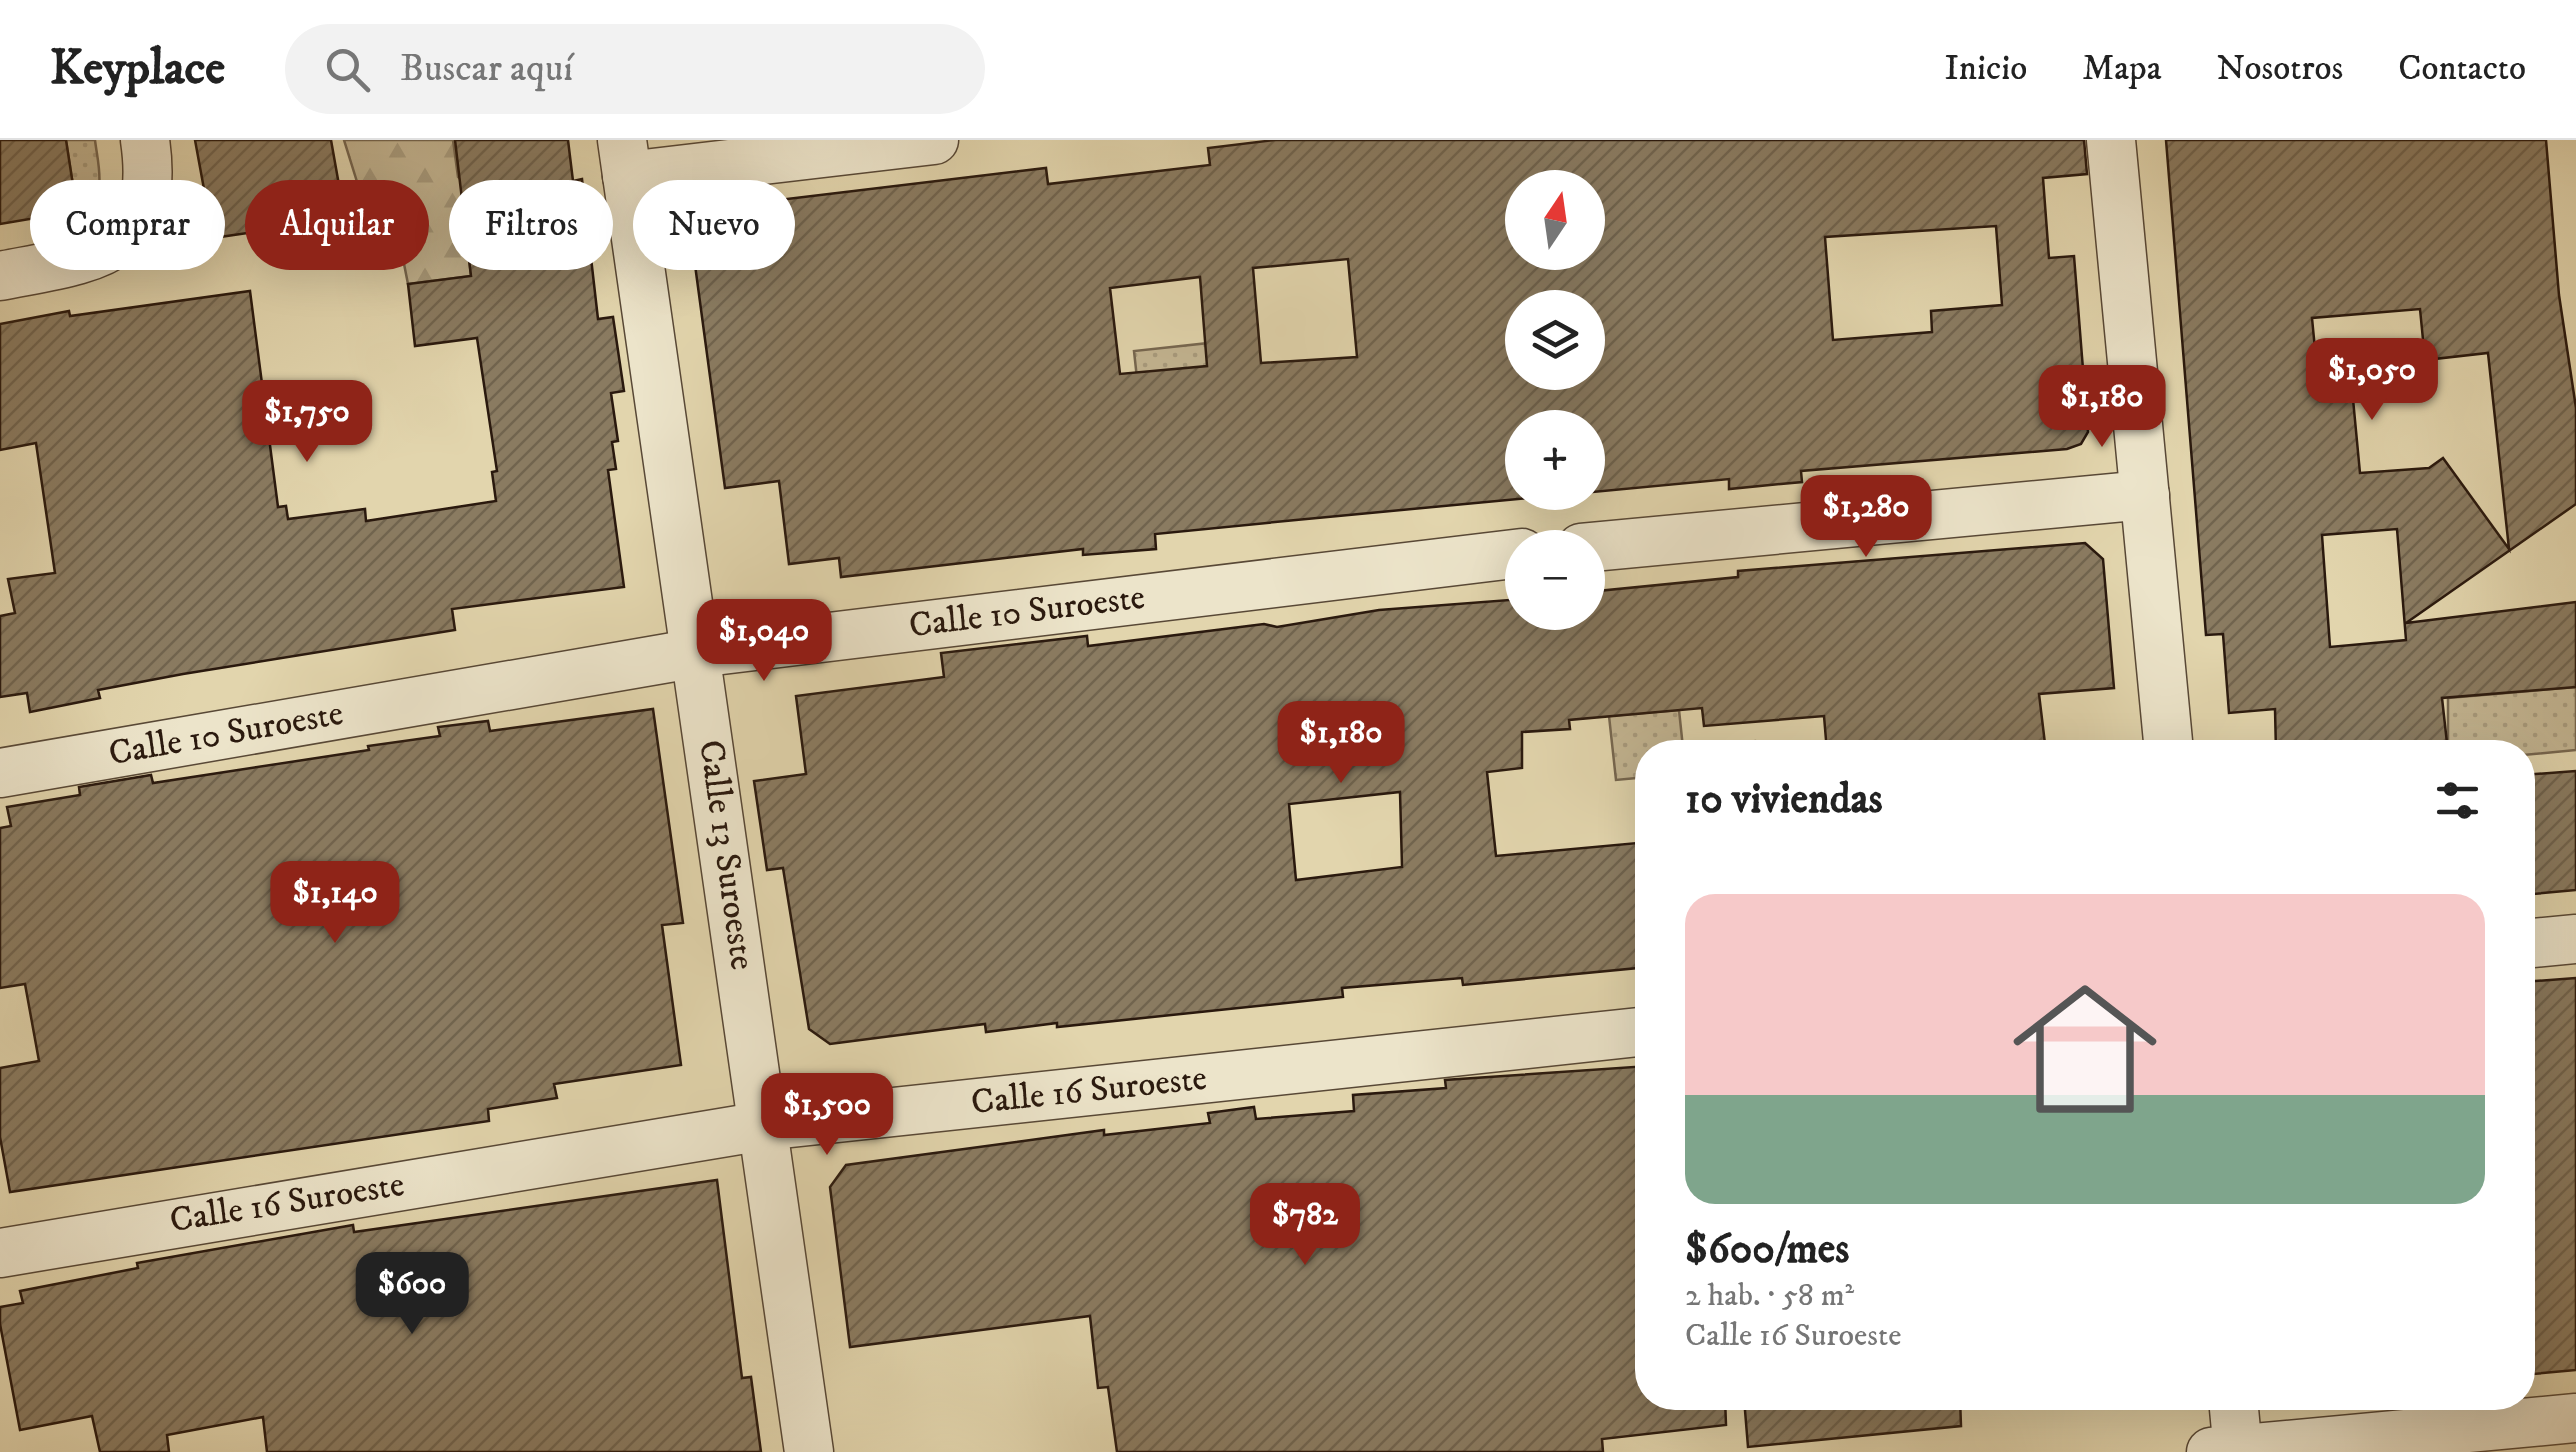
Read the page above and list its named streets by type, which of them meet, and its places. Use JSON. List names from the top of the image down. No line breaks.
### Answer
{"streets":{"street":["Calle 10 Suroeste","Calle 13 Suroeste","Calle 16 Suroeste"]},"crossings":[["Calle 10 Suroeste","Calle 13 Suroeste"],["Calle 13 Suroeste","Calle 16 Suroeste"]],"north":"top","page":{"header":"Keyplace","search":"Buscar aquí","nav":["Inicio","Mapa","Nosotros","Contacto"],"map_buttons":["+","−"],"chip":["Comprar","Alquilar","Filtros","Nuevo"],"price":["$1,050","$1,180","$1,750","$1,280","$1,040","$1,180","$1,140","$1,500","$782","$600"],"heading":"10 viviendas","list":[{"name":"$600/mes","note":"2 hab. · 58 m² · Calle 16 Suroeste"}]}}
